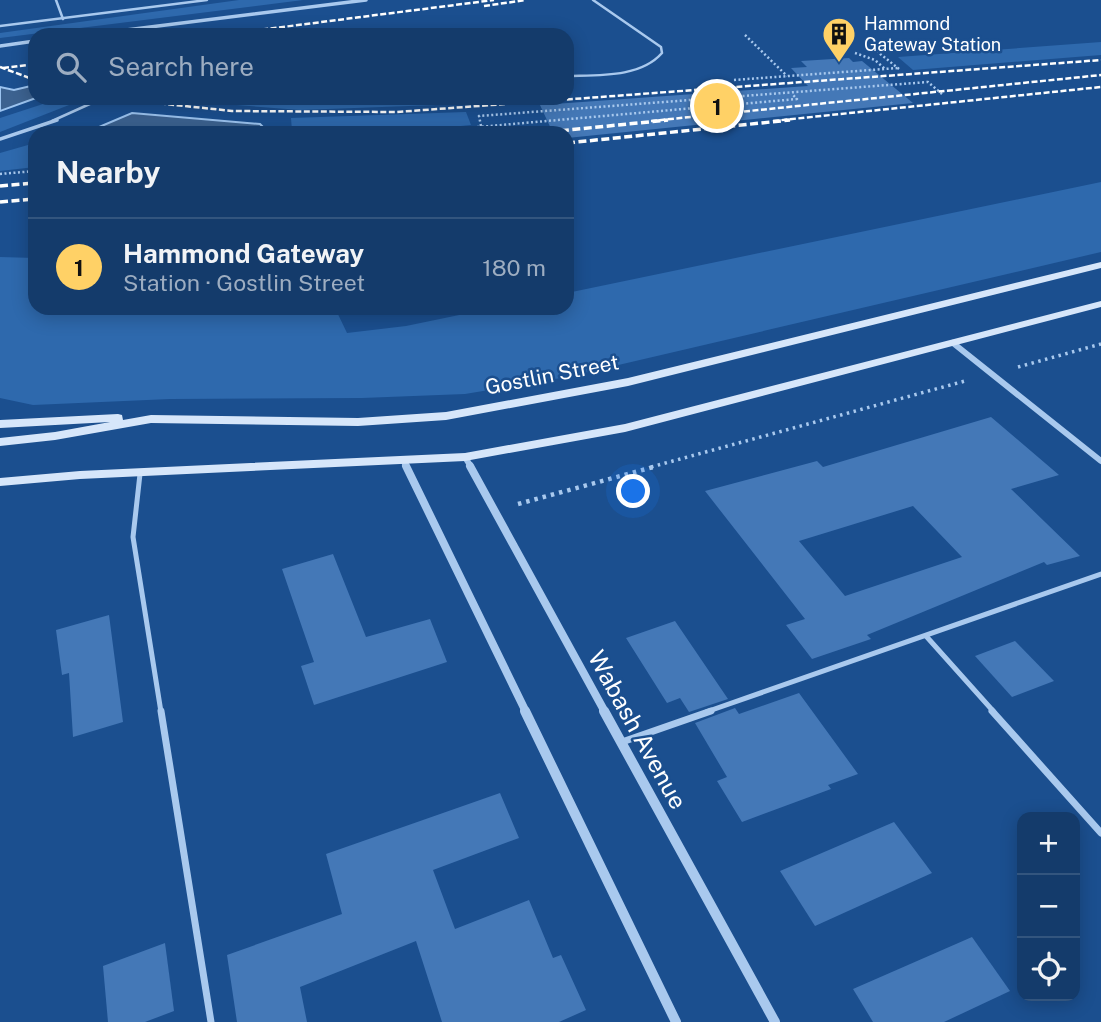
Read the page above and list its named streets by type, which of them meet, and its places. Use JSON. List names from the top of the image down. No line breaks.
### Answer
{"streets":{"main road":["Gostlin Street"],"street":["Wabash Avenue"]},"places":{"building":["Hammond Gateway Station"]},"page":{"search":"Search here","pins":"1","heading":"Nearby","list":[{"mark":"1","name":"Hammond Gateway","note":"Station · Gostlin Street","value":"180 m"}],"map_buttons":["+","−"]}}
